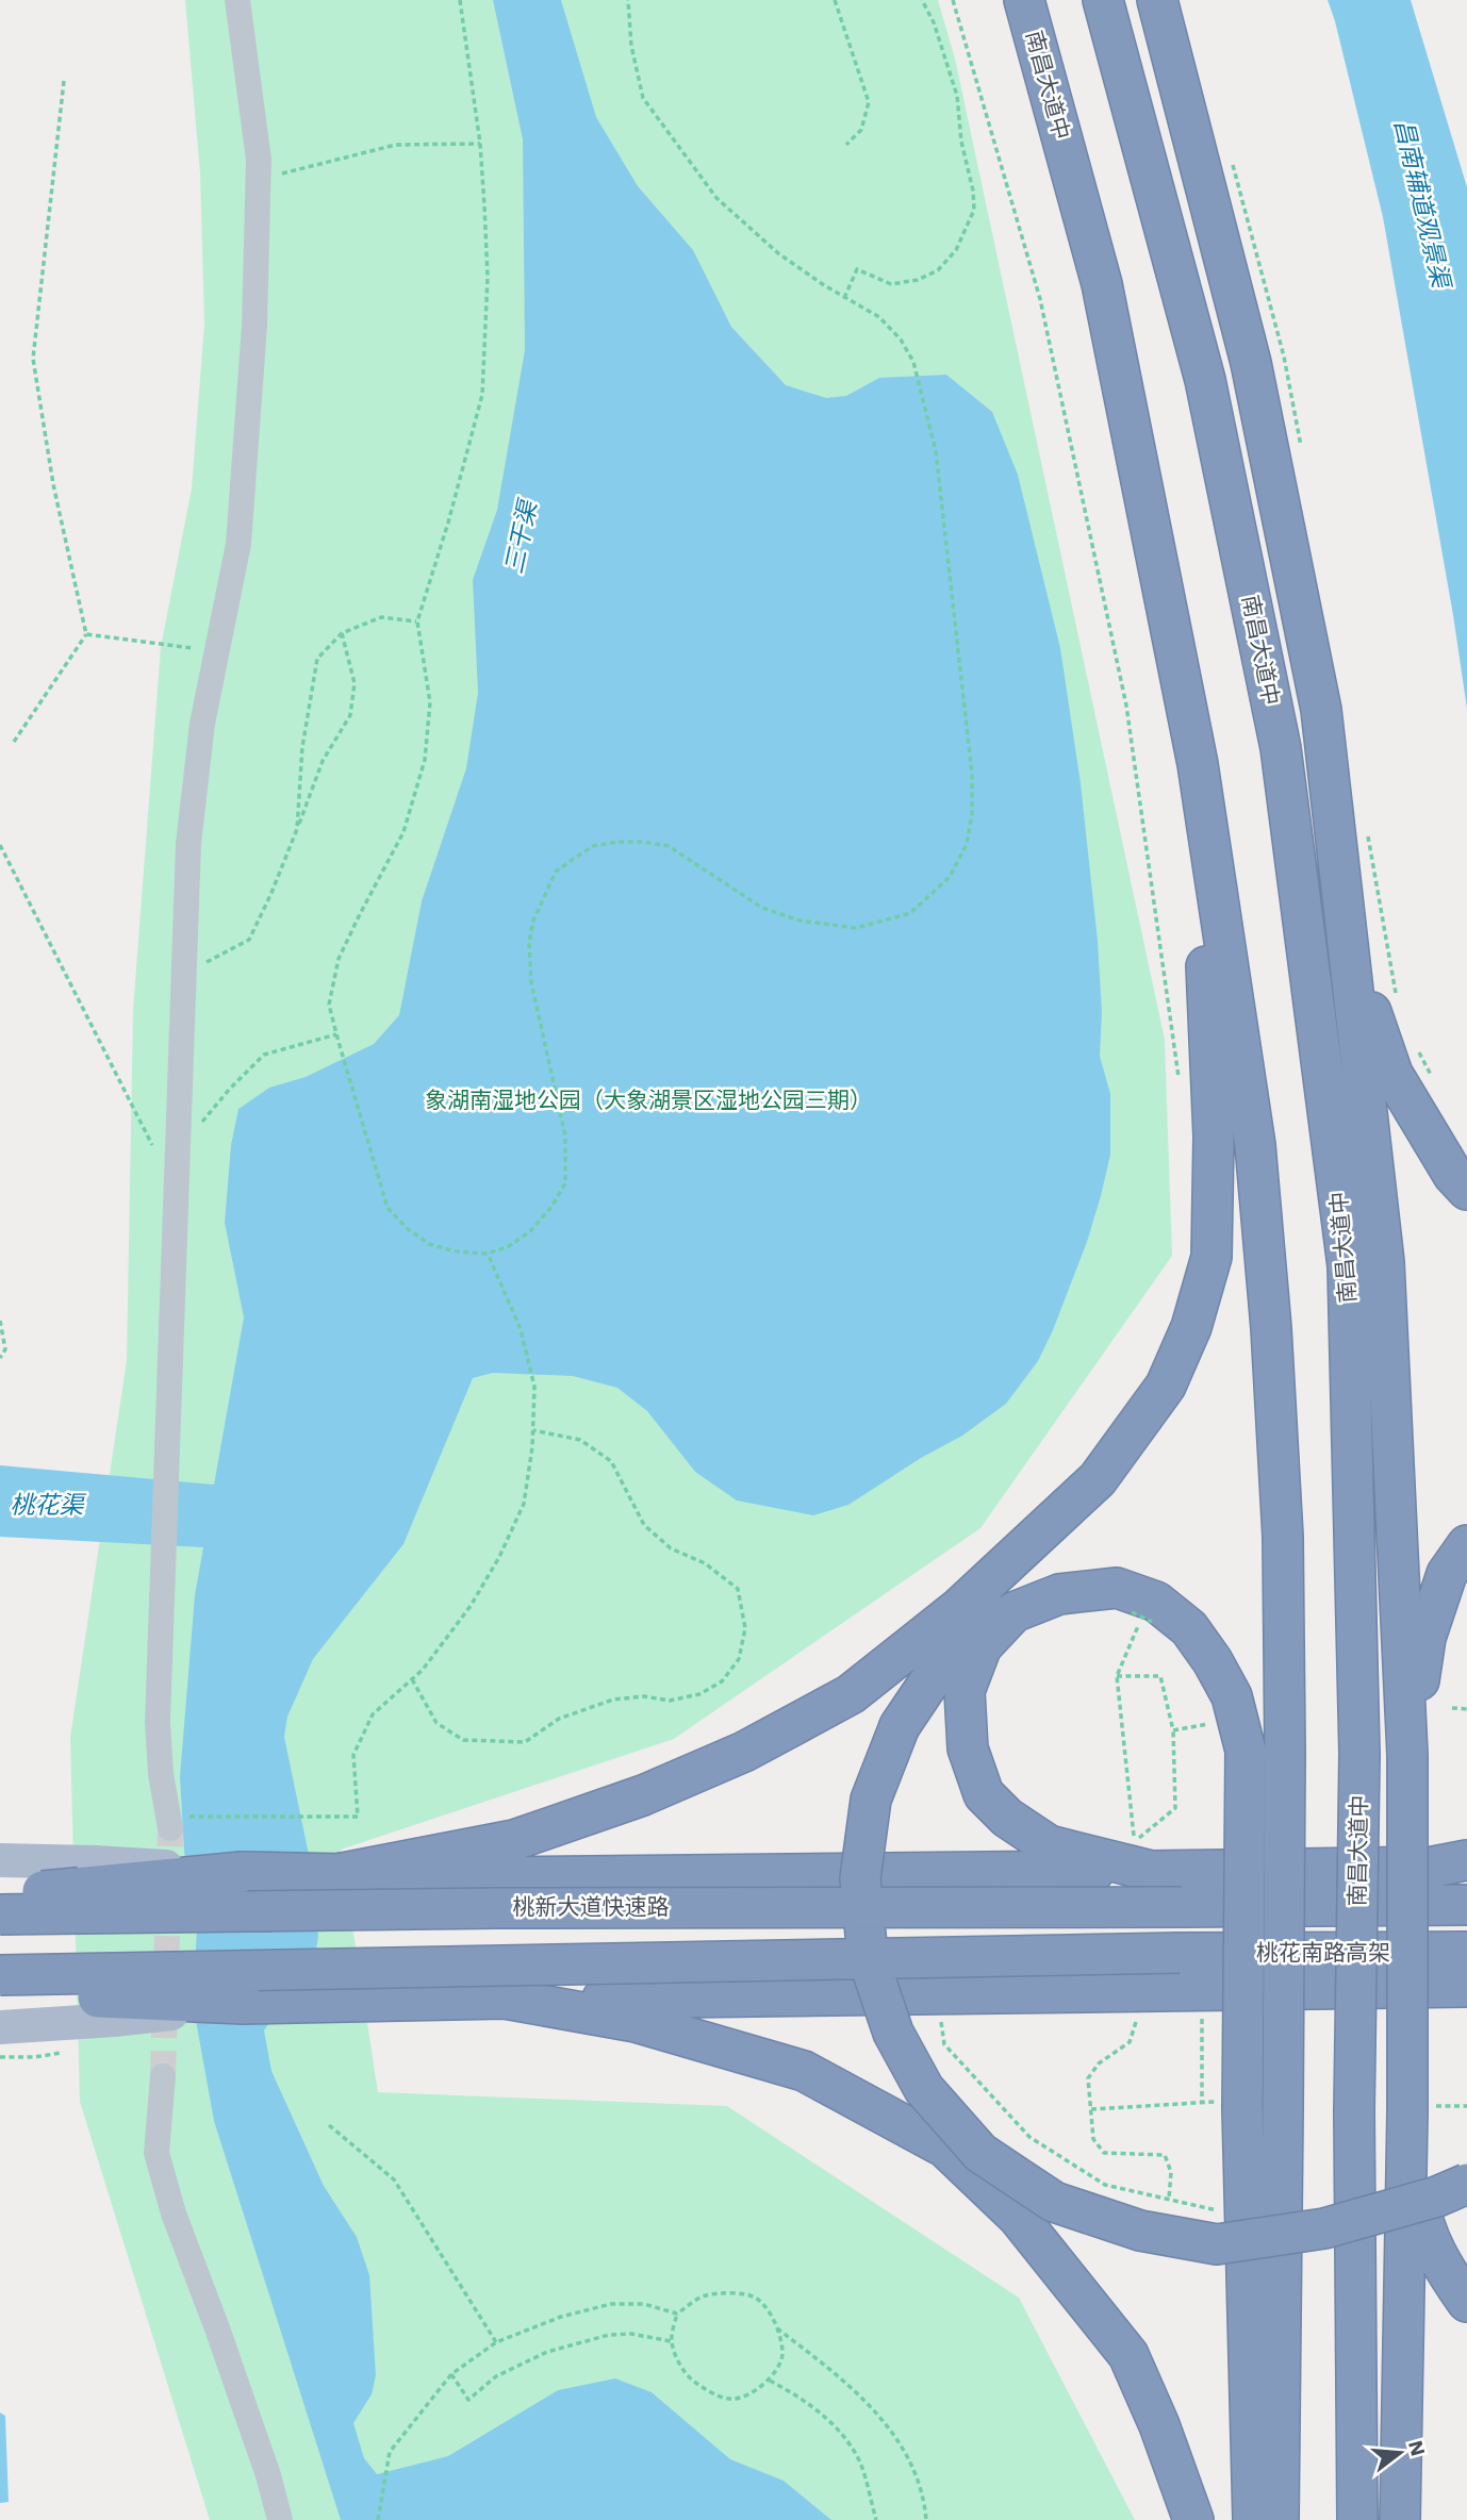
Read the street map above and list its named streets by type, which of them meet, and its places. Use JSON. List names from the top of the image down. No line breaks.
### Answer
{"streets":{"highway":["南昌大道中","桃新大道快速路","桃花南路高架"]},"crossings":[["桃新大道快速路","桃花南路高架"]],"water":["昌南辅道观景渠","三干渠","桃花渠"],"parks":["象湖南湿地公园（大象湖景区湿地公园三期）"],"north":"right"}
